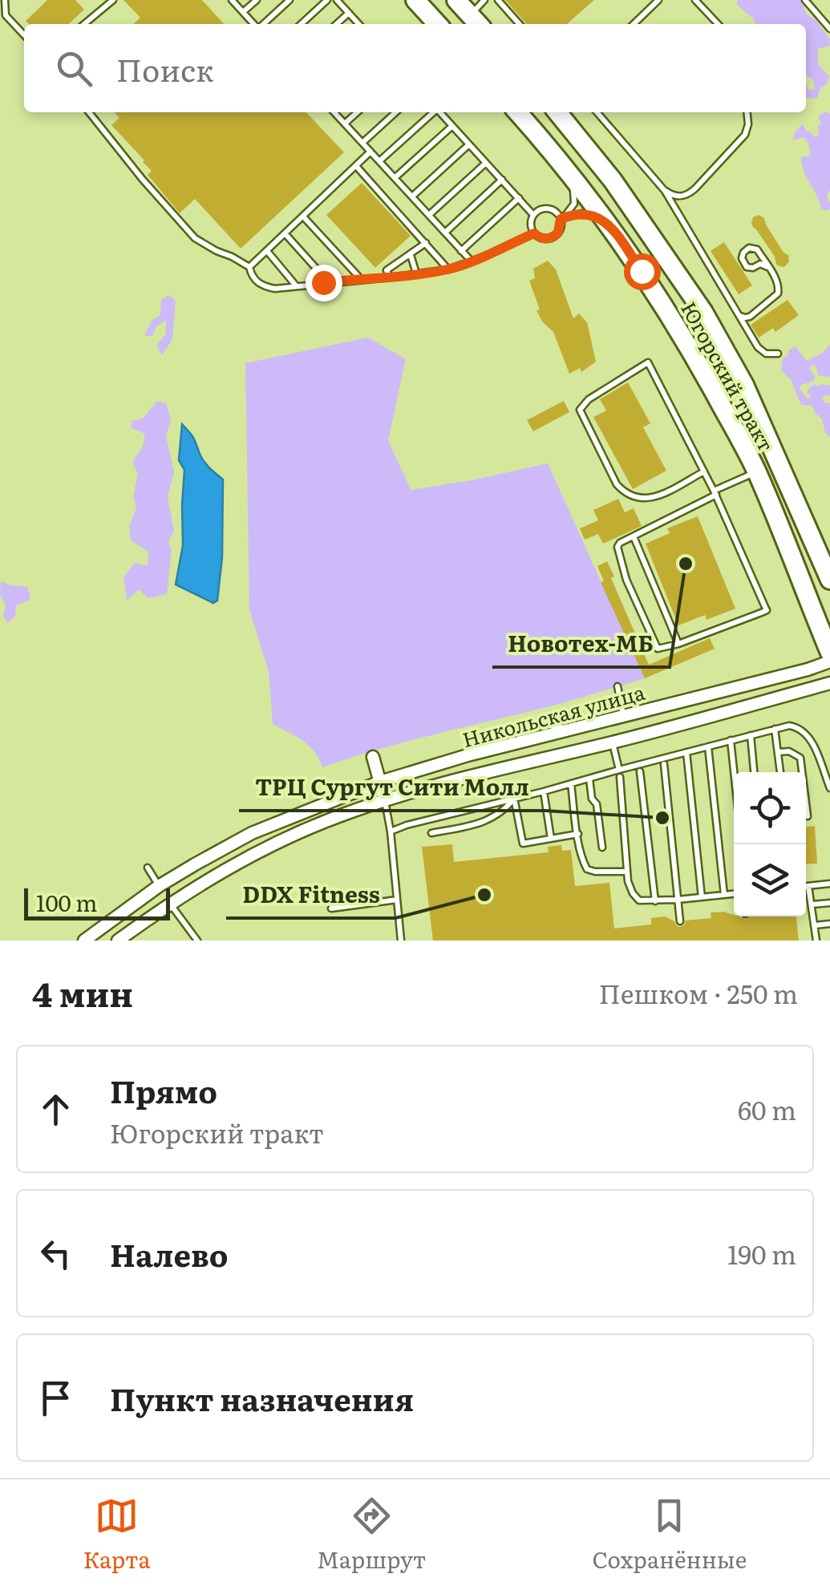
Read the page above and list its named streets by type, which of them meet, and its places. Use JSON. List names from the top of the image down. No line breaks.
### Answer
{"streets":{"main road":["Югорский тракт"],"street":["Никольская улица"]},"places":["Новотех-МБ","ТРЦ Сургут Сити Молл","DDX Fitness"],"scale_bar":"100 m","page":{"search":"Поиск","scale":"100 m","heading":["4 мин","Пешком · 250 m"],"list":[["Прямо","Югорский тракт","60 m"],["Налево","190 m"],"Пункт назначения"],"nav":["Карта","Маршрут","Сохранённые"]}}
